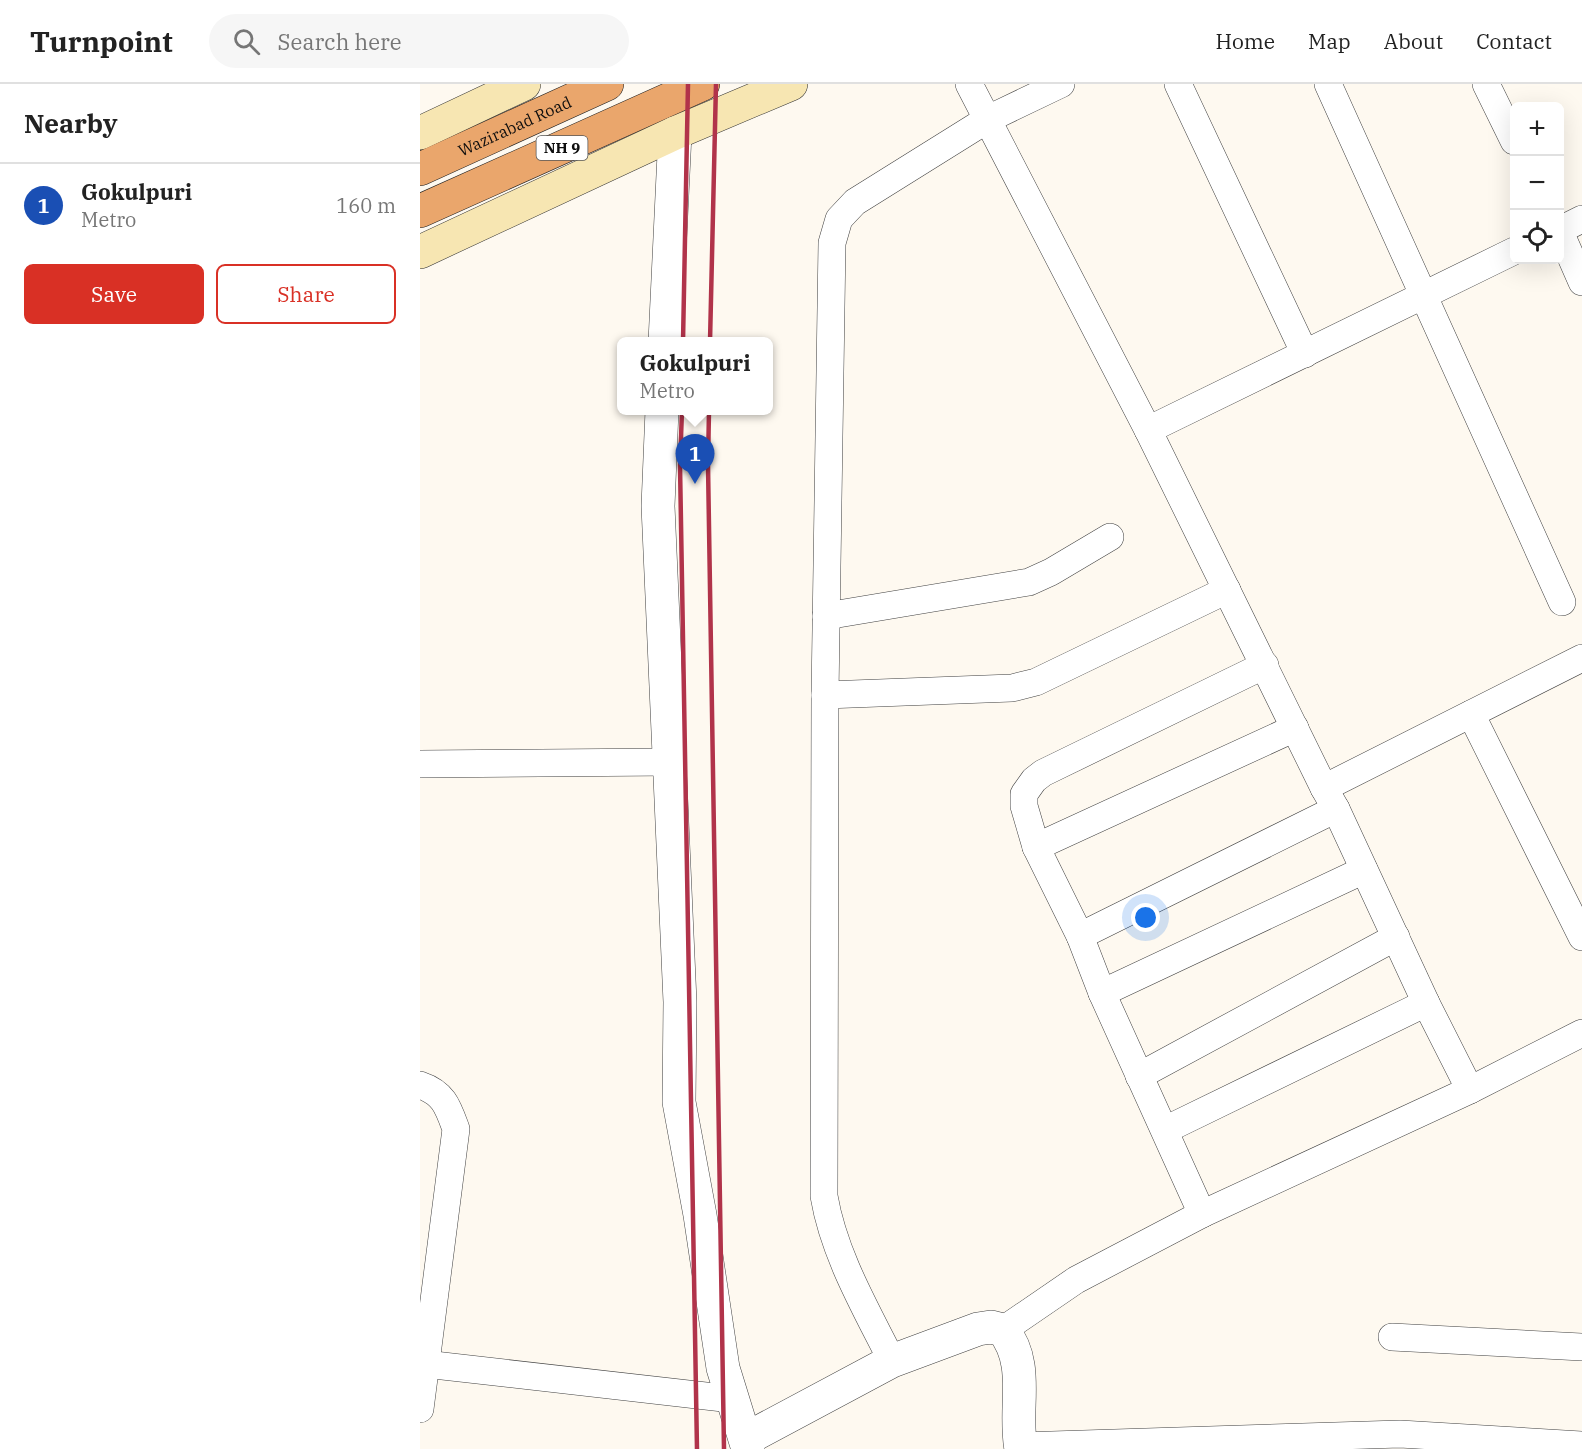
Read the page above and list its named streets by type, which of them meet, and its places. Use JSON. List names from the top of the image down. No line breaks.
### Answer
{"streets":{"highway":["Wazirabad Road","NH 9"]},"page":{"header":"Turnpoint","search":"Search here","nav":["Home","Map","About","Contact"],"heading":"Nearby","map_buttons":["+","−"],"list":[{"mark":"1","name":"Gokulpuri","note":"Metro","value":"160 m"}],"buttons":["Save","Share"],"popup":["Gokulpuri","Metro"],"pins":"1"}}
